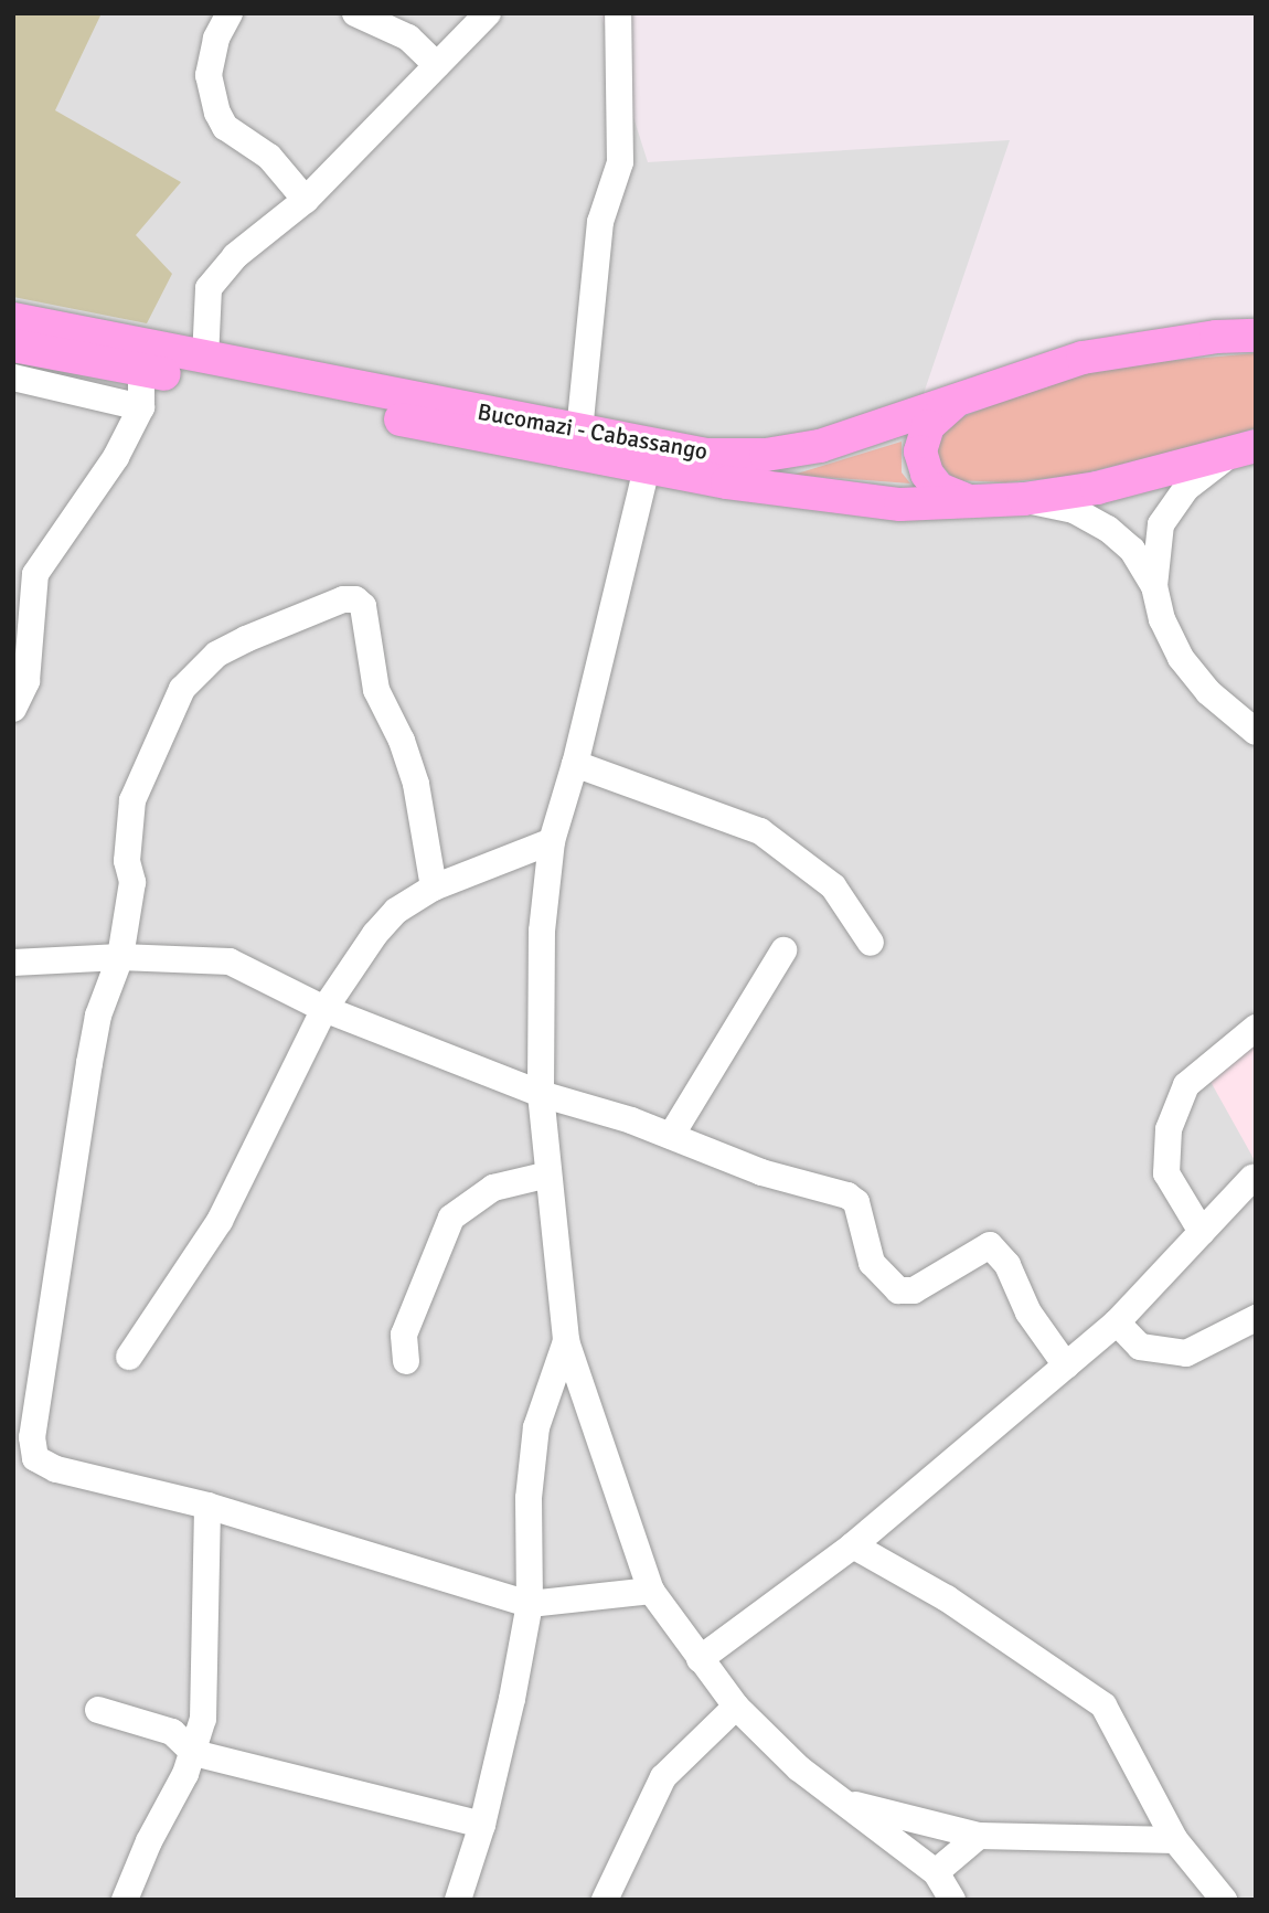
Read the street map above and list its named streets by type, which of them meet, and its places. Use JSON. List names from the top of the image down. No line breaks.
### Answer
{"streets":{"main road":["Bucomazi - Cabassango"]}}
